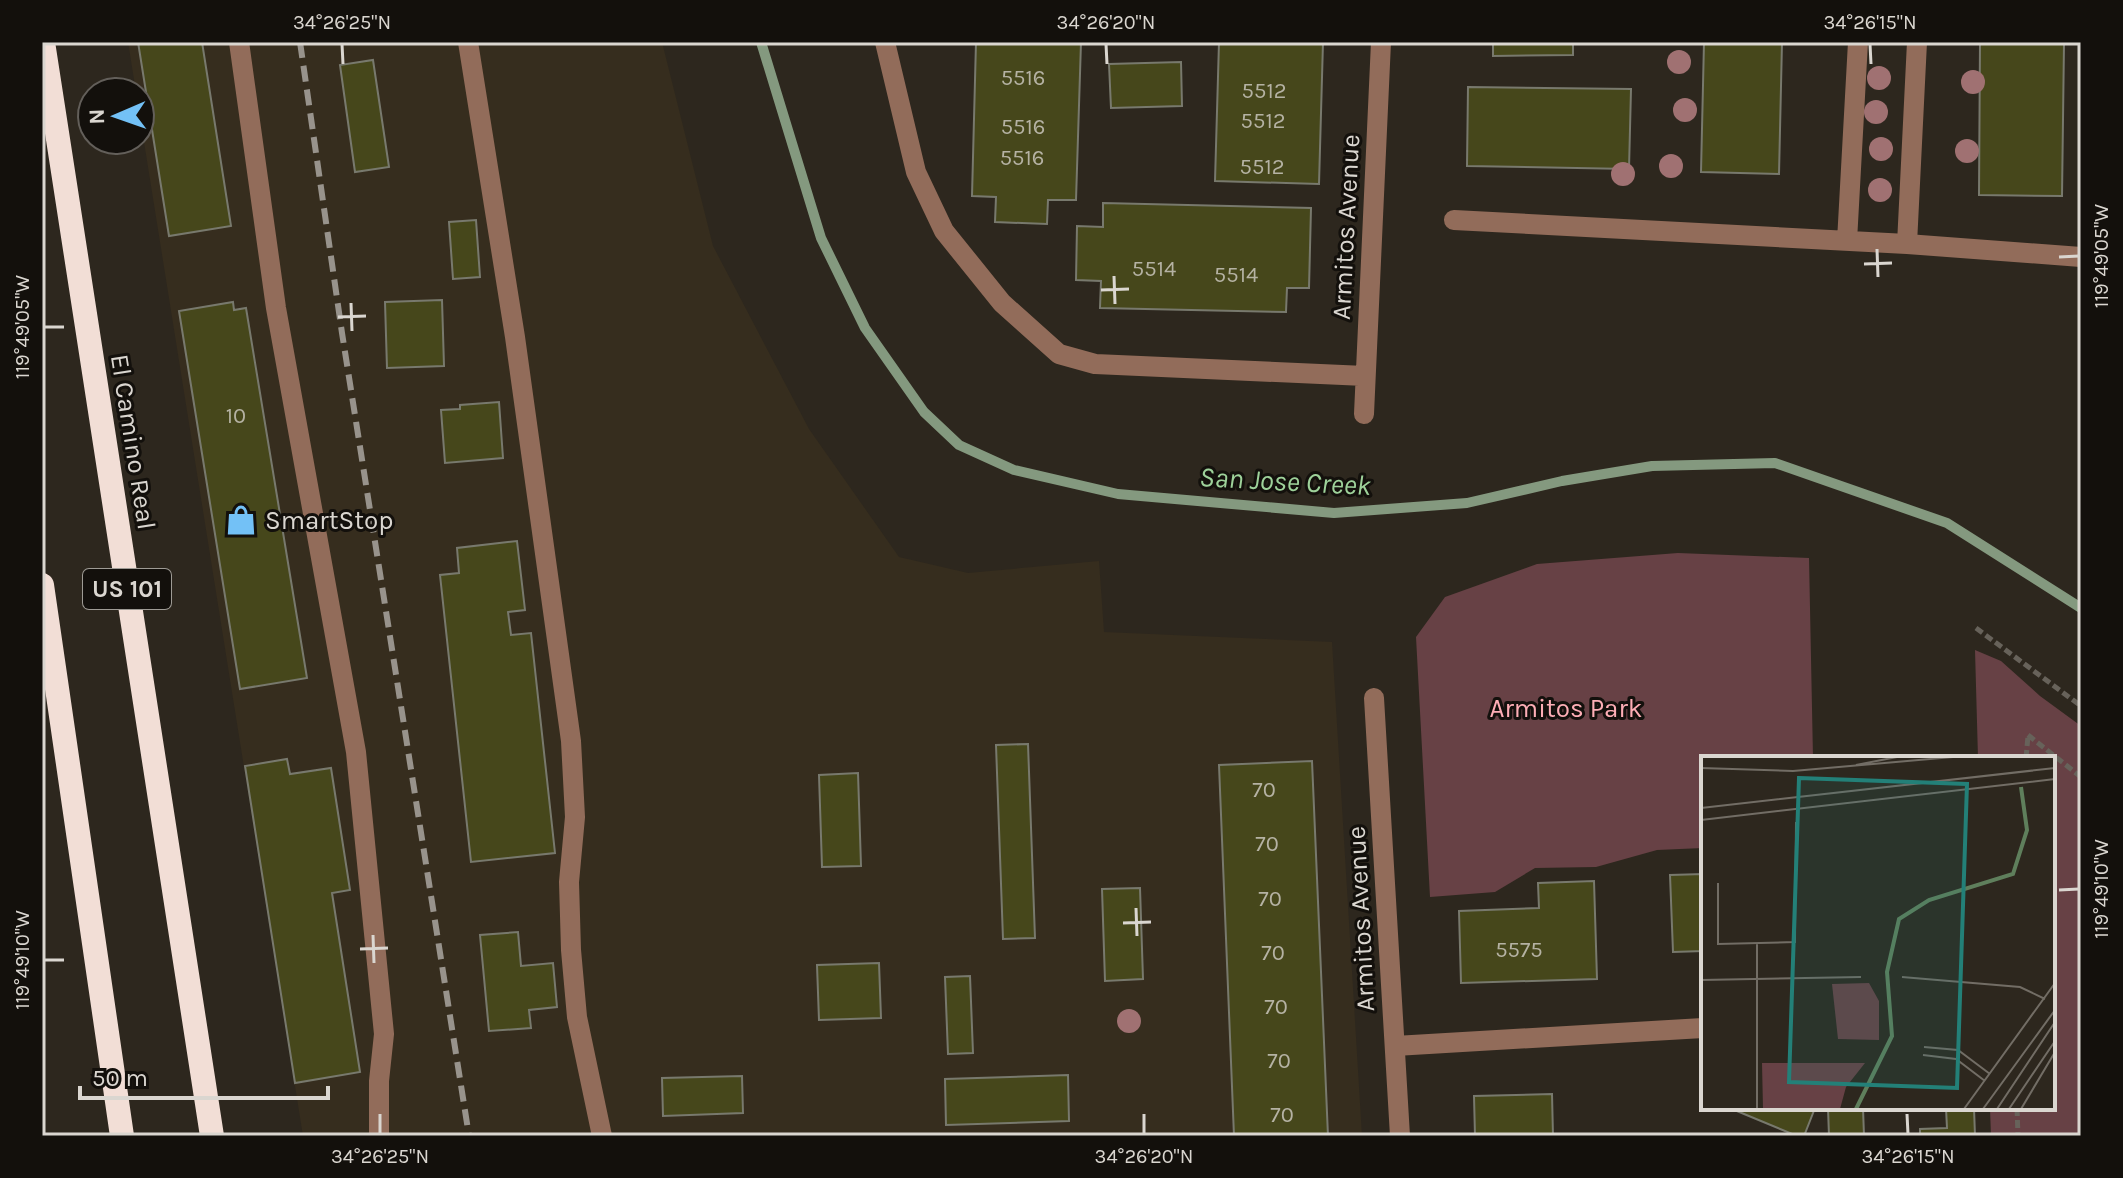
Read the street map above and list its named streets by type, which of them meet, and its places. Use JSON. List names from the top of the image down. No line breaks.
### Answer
{"streets":{"highway":["El Camino Real","US 101"],"street":["Armitos Avenue"]},"water":["San Jose Creek"],"parks":["Armitos Park"],"places":{"shop":["SmartStop"]},"house_numbers":["5516","5512","5512","5516","5516","5512","5514","5514","10","70","70","70","5575","70","70","70","70"],"scale_bar":"50 m","north":"left","coordinates":["34°26'25\"N","34°26'20\"N","34°26'15\"N","119°49'05\"W","119°49'10\"W"]}
